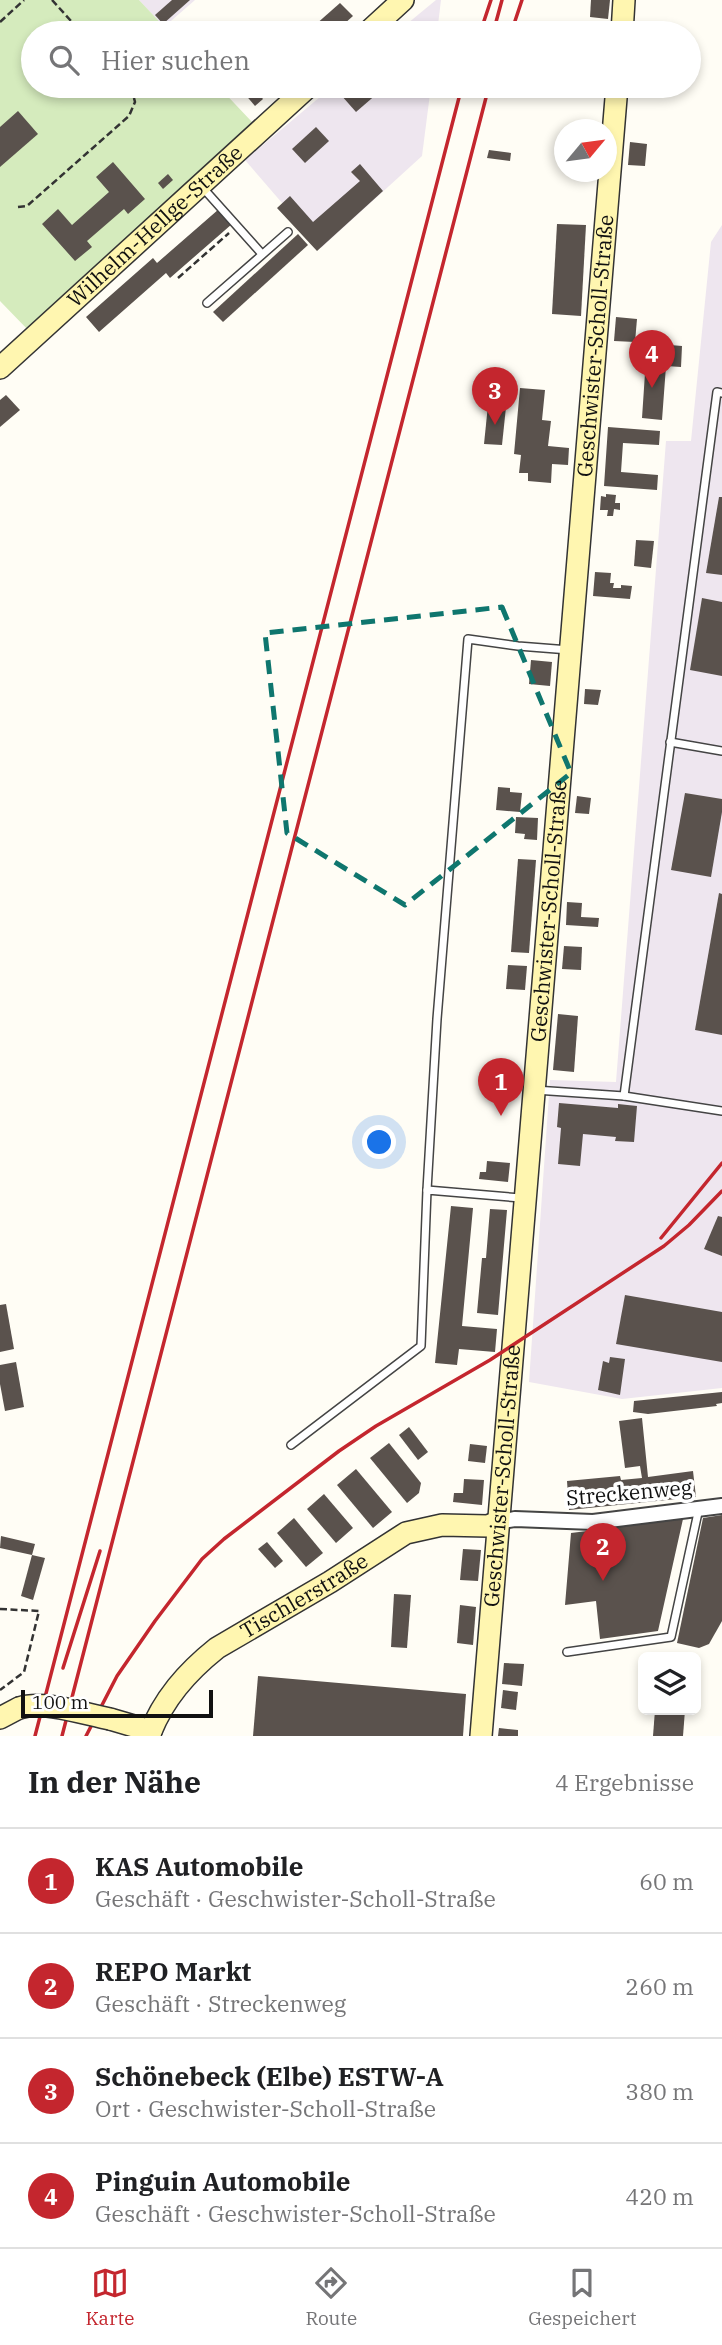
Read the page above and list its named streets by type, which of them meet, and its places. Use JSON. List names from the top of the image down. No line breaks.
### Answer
{"streets":{"street":["Wilhelm-Hellge-Straße","Geschwister-Scholl-Straße","Streckenweg","Tischlerstraße"]},"crossings":[["Geschwister-Scholl-Straße","Streckenweg"],["Geschwister-Scholl-Straße","Tischlerstraße"],["Streckenweg","Tischlerstraße"]],"scale_bar":"100 m","north":"top right","page":{"search":"Hier suchen","pins":["4","3","1","2"],"scale":"100 m","heading":["In der Nähe","4 Ergebnisse"],"list":[{"mark":"1","name":"KAS Automobile","note":"Geschäft · Geschwister-Scholl-Straße","value":"60 m"},{"mark":"2","name":"REPO Markt","note":"Geschäft · Streckenweg","value":"260 m"},{"mark":"3","name":"Schönebeck (Elbe) ESTW-A","note":"Ort · Geschwister-Scholl-Straße","value":"380 m"},{"mark":"4","name":"Pinguin Automobile","note":"Geschäft · Geschwister-Scholl-Straße","value":"420 m"}],"nav":["Karte","Route","Gespeichert"]}}
